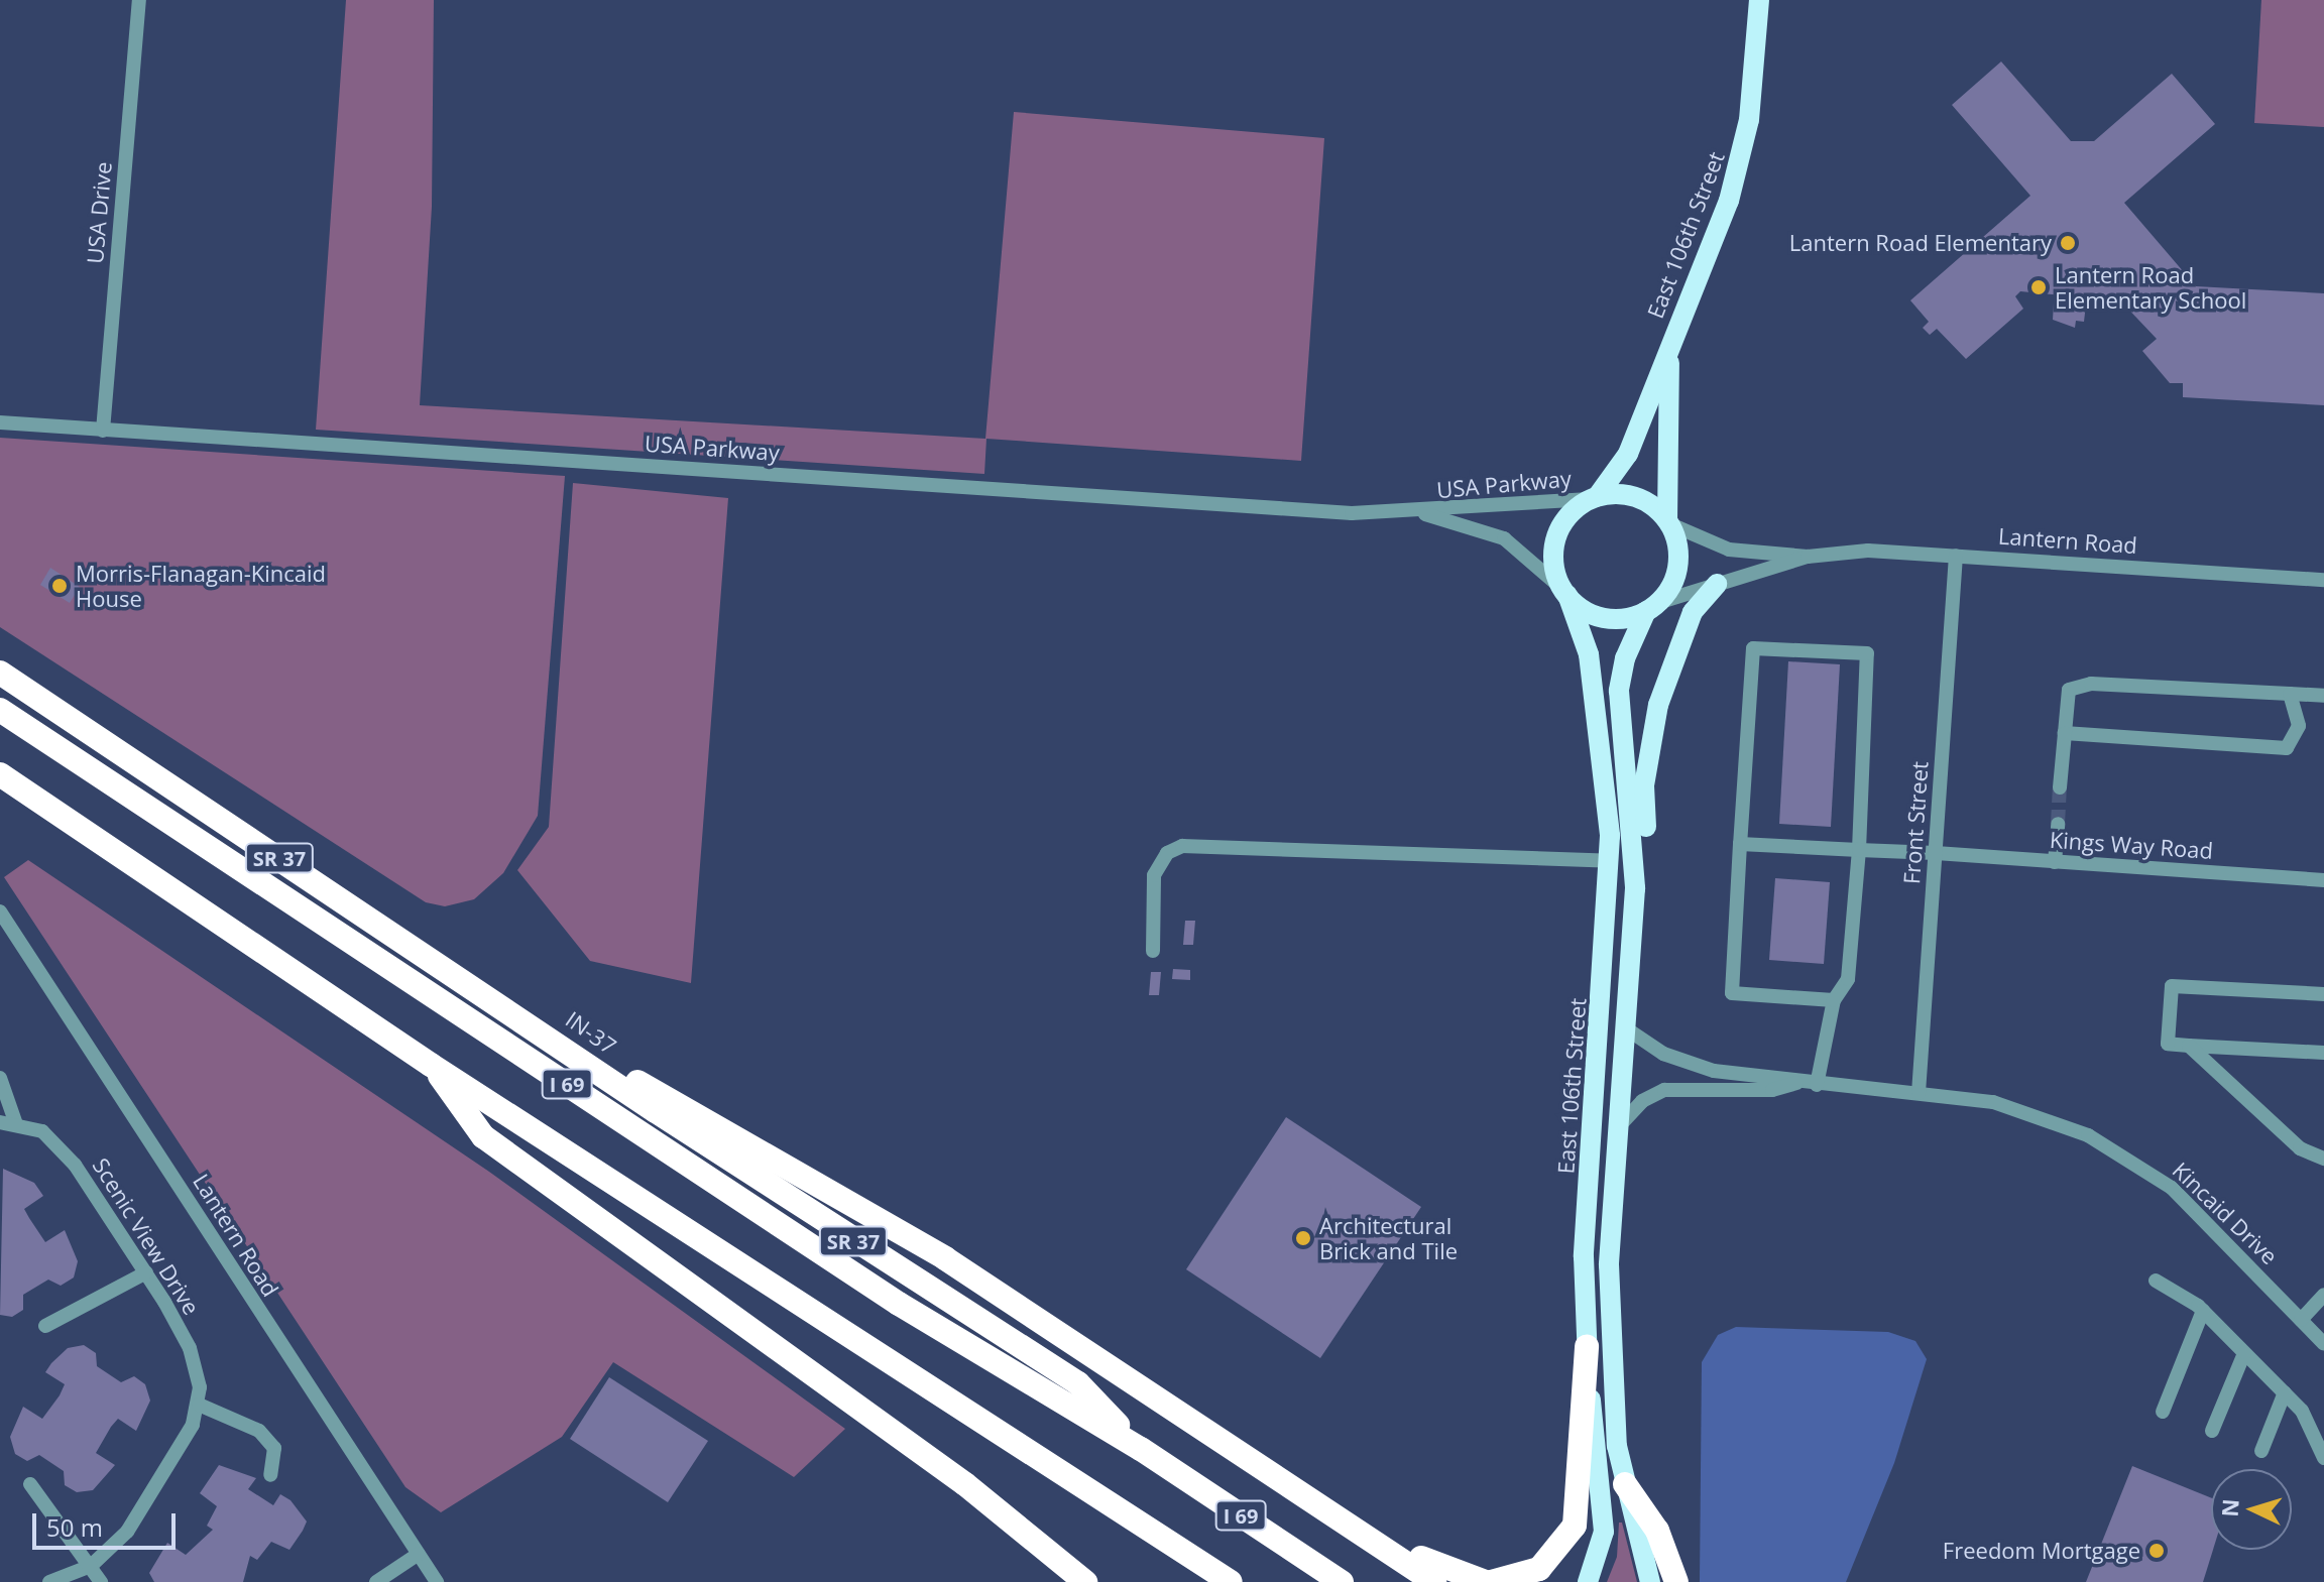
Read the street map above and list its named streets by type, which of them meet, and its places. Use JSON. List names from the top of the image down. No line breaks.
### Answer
{"streets":{"highway":["SR 37","IN-37","I 69"],"main road":["East 106th Street"],"street":["USA Drive","USA Parkway","Lantern Road","Front Street","Kings Way Road","Kincaid Drive","Scenic View Drive"]},"crossings":[["USA Drive","USA Parkway"],["East 106th Street","USA Parkway"],["East 106th Street","Lantern Road"],["USA Parkway","Lantern Road"],["Lantern Road","Front Street"],["Front Street","Kings Way Road"],["Front Street","Kincaid Drive"],["IN-37","I 69"]],"places":["Lantern Road Elementary","Lantern Road Elementary School","Morris-Flanagan-Kincaid House","Architectural Brick and Tile","Freedom Mortgage"],"scale_bar":"50 m","north":"left"}
